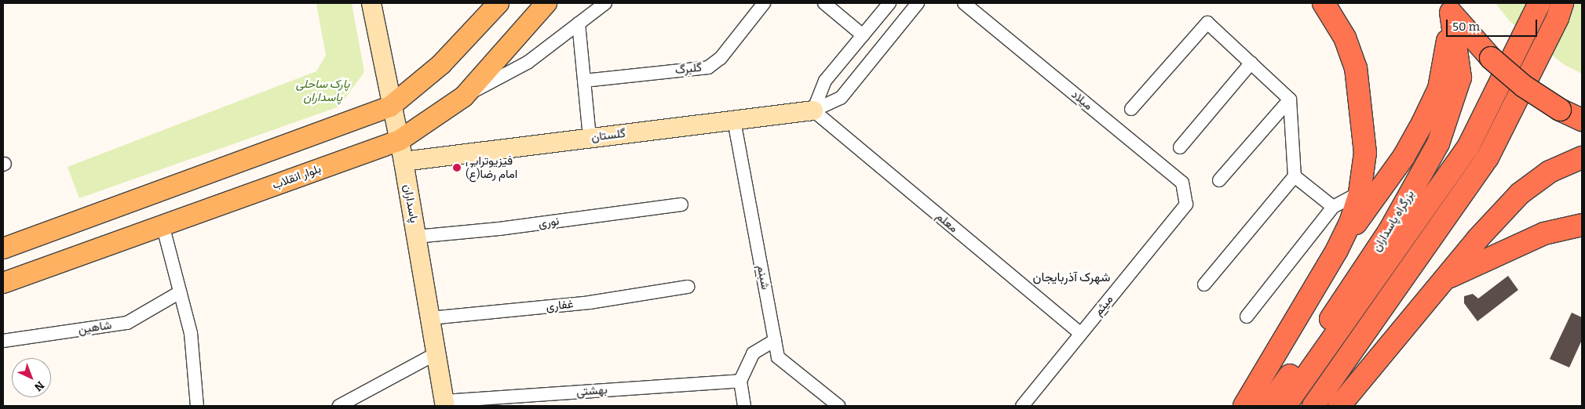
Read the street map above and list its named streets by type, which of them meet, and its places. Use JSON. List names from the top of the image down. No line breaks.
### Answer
{"streets":{"highway":["بزرگراه پاسداران"],"main road":["گلستان","بلوار انقلاب","پاسداران"],"street":["گلبرگ","میلاد","نوری","معلم","شبنم","غفاری","میثم","شاهین","بهشتی"]},"crossings":[["میلاد","میثم"],["گلستان","پاسداران"],["گلستان","معلم"],["گلستان","شبنم"],["بلوار انقلاب","پاسداران"],["پاسداران","نوری"],["پاسداران","غفاری"],["پاسداران","بهشتی"],["معلم","میثم"]],"districts":["شهرک آذربایجان"],"parks":["پارک ساحلی پاسداران"],"places":["فیزیوتراپی امام رضا(ع)"],"scale_bar":"50 m","north":"bottom right"}
